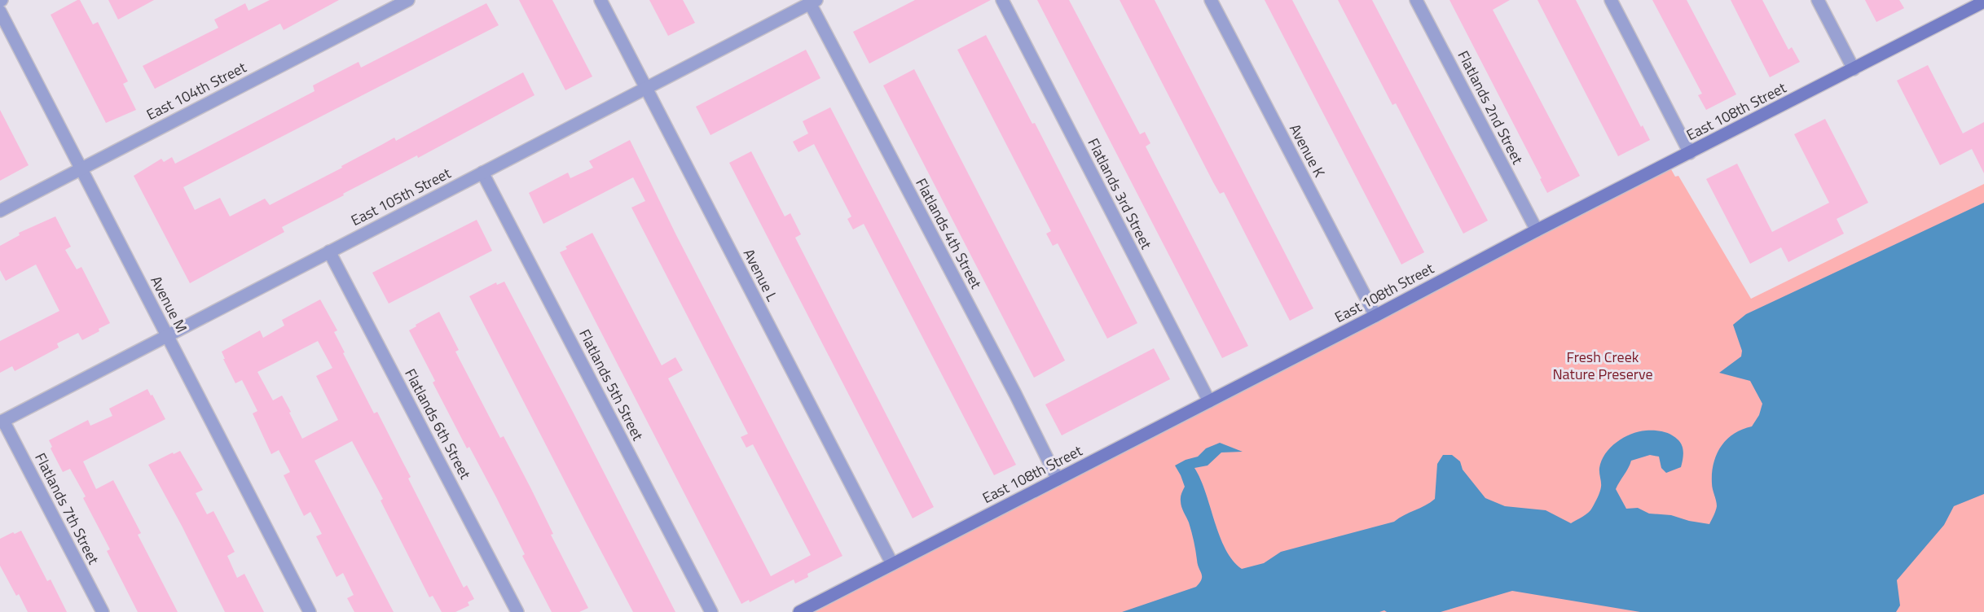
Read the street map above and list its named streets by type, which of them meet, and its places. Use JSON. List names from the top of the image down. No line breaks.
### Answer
{"streets":{"street":["East 104th Street","Flatlands 2nd Street","East 108th Street","Avenue K","Flatlands 3rd Street","East 105th Street","Flatlands 4th Street","Avenue L","Avenue M","Flatlands 5th Street","Flatlands 6th Street","Flatlands 7th Street"]},"crossings":[["East 104th Street","Avenue M"],["Flatlands 2nd Street","East 108th Street"],["East 108th Street","Avenue K"],["East 108th Street","Flatlands 3rd Street"],["East 108th Street","Flatlands 4th Street"],["East 108th Street","Avenue L"],["East 105th Street","Flatlands 4th Street"],["East 105th Street","Avenue L"],["East 105th Street","Avenue M"],["East 105th Street","Flatlands 5th Street"],["East 105th Street","Flatlands 6th Street"],["East 105th Street","Flatlands 7th Street"]],"parks":["Fresh Creek Nature Preserve"]}
